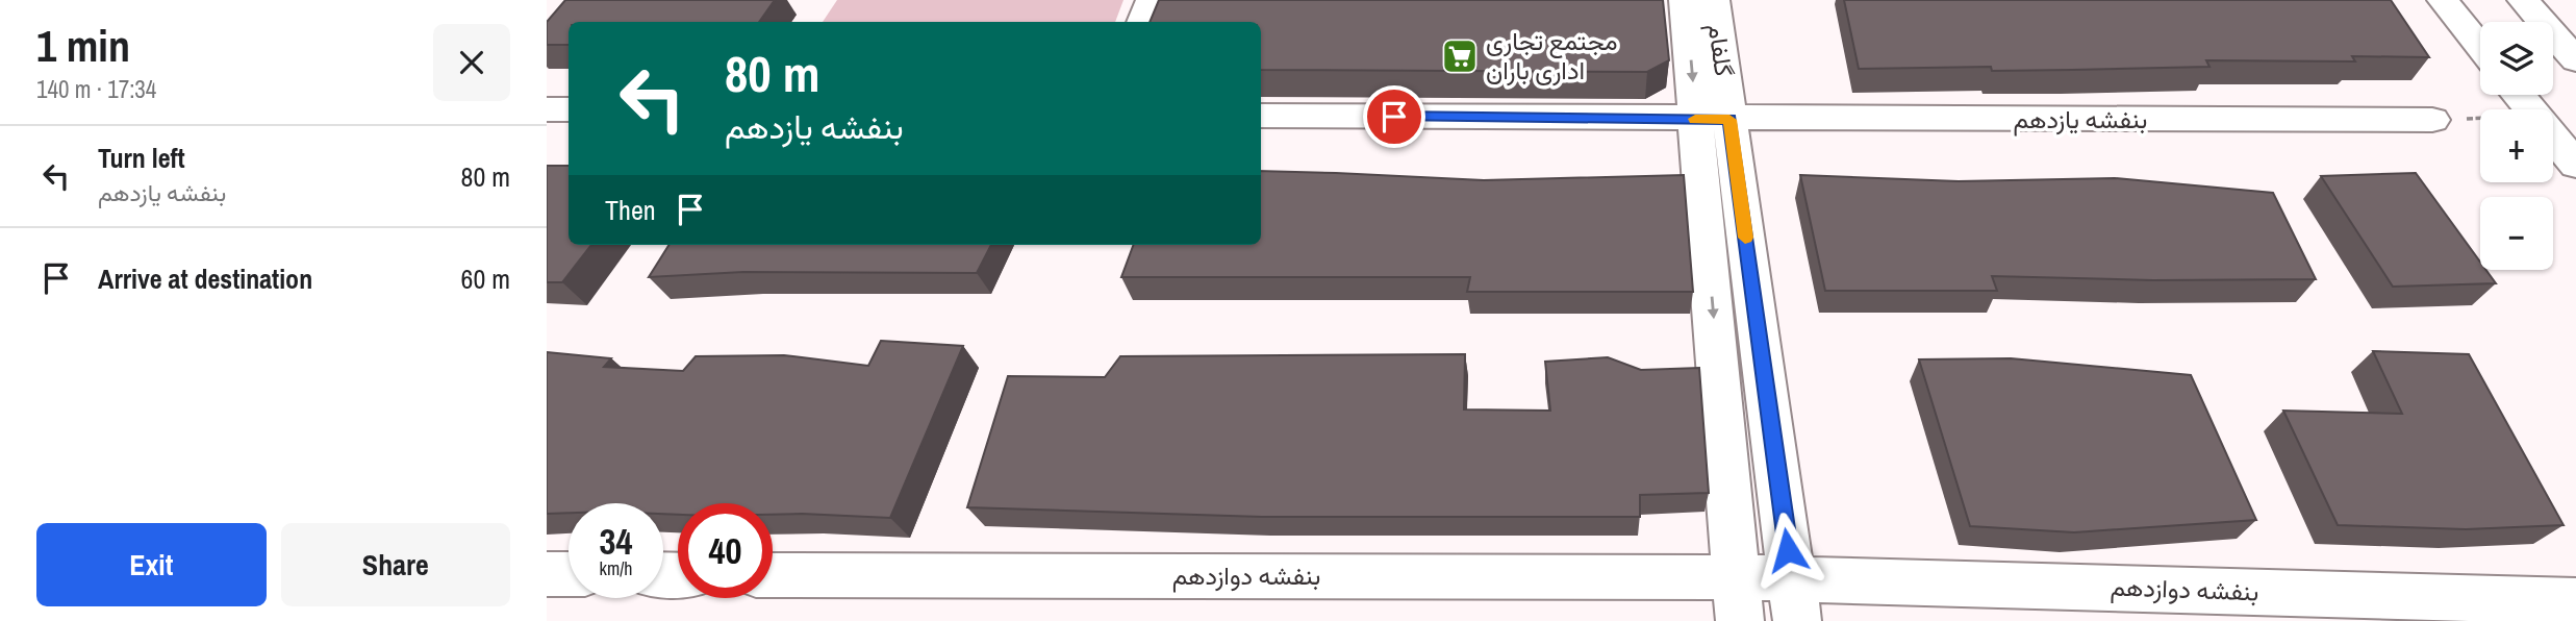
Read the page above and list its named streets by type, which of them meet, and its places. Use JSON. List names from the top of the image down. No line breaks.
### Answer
{"streets":{"street":["گلفام","بنفشه یازدهم","بنفشه دوازدهم"]},"crossings":[["گلفام","بنفشه یازدهم"],["گلفام","بنفشه دوازدهم"]],"places":{"supermarket":["مجتمع تجاری اداری باران"]},"page":{"heading":["1 min","140 m · 17:34"],"map_buttons":["+","−"],"turn":["80 m","بنفشه یازدهم"],"list":[{"name":"Turn left","note":"بنفشه یازدهم","value":"80 m"},{"name":"Arrive at destination","value":"60 m"}],"then":"Then","speed":"34 km/h","limit":"40","buttons":["Exit","Share"]}}
